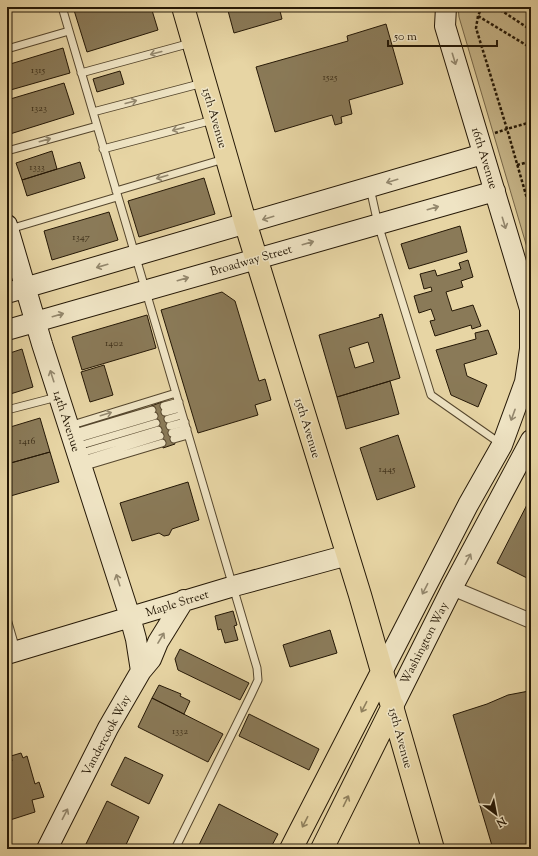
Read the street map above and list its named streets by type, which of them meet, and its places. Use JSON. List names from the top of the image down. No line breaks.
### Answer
{"streets":{"main road":["15th Avenue","Washington Way"],"street":["16th Avenue","Broadway Street","14th Avenue","Maple Street","Vandercook Way"]},"crossings":[["15th Avenue","Broadway Street"],["15th Avenue","Maple Street"],["15th Avenue","Washington Way"],["16th Avenue","Broadway Street"],["16th Avenue","Washington Way"],["Broadway Street","14th Avenue"],["14th Avenue","Maple Street"],["Maple Street","Vandercook Way"]],"one_way":["16th Avenue","14th Avenue","Vandercook Way"],"house_numbers":["1315","1525","1323","1333","1347","1402","1416","1445","1332"],"scale_bar":"50 m","north":"bottom right"}
